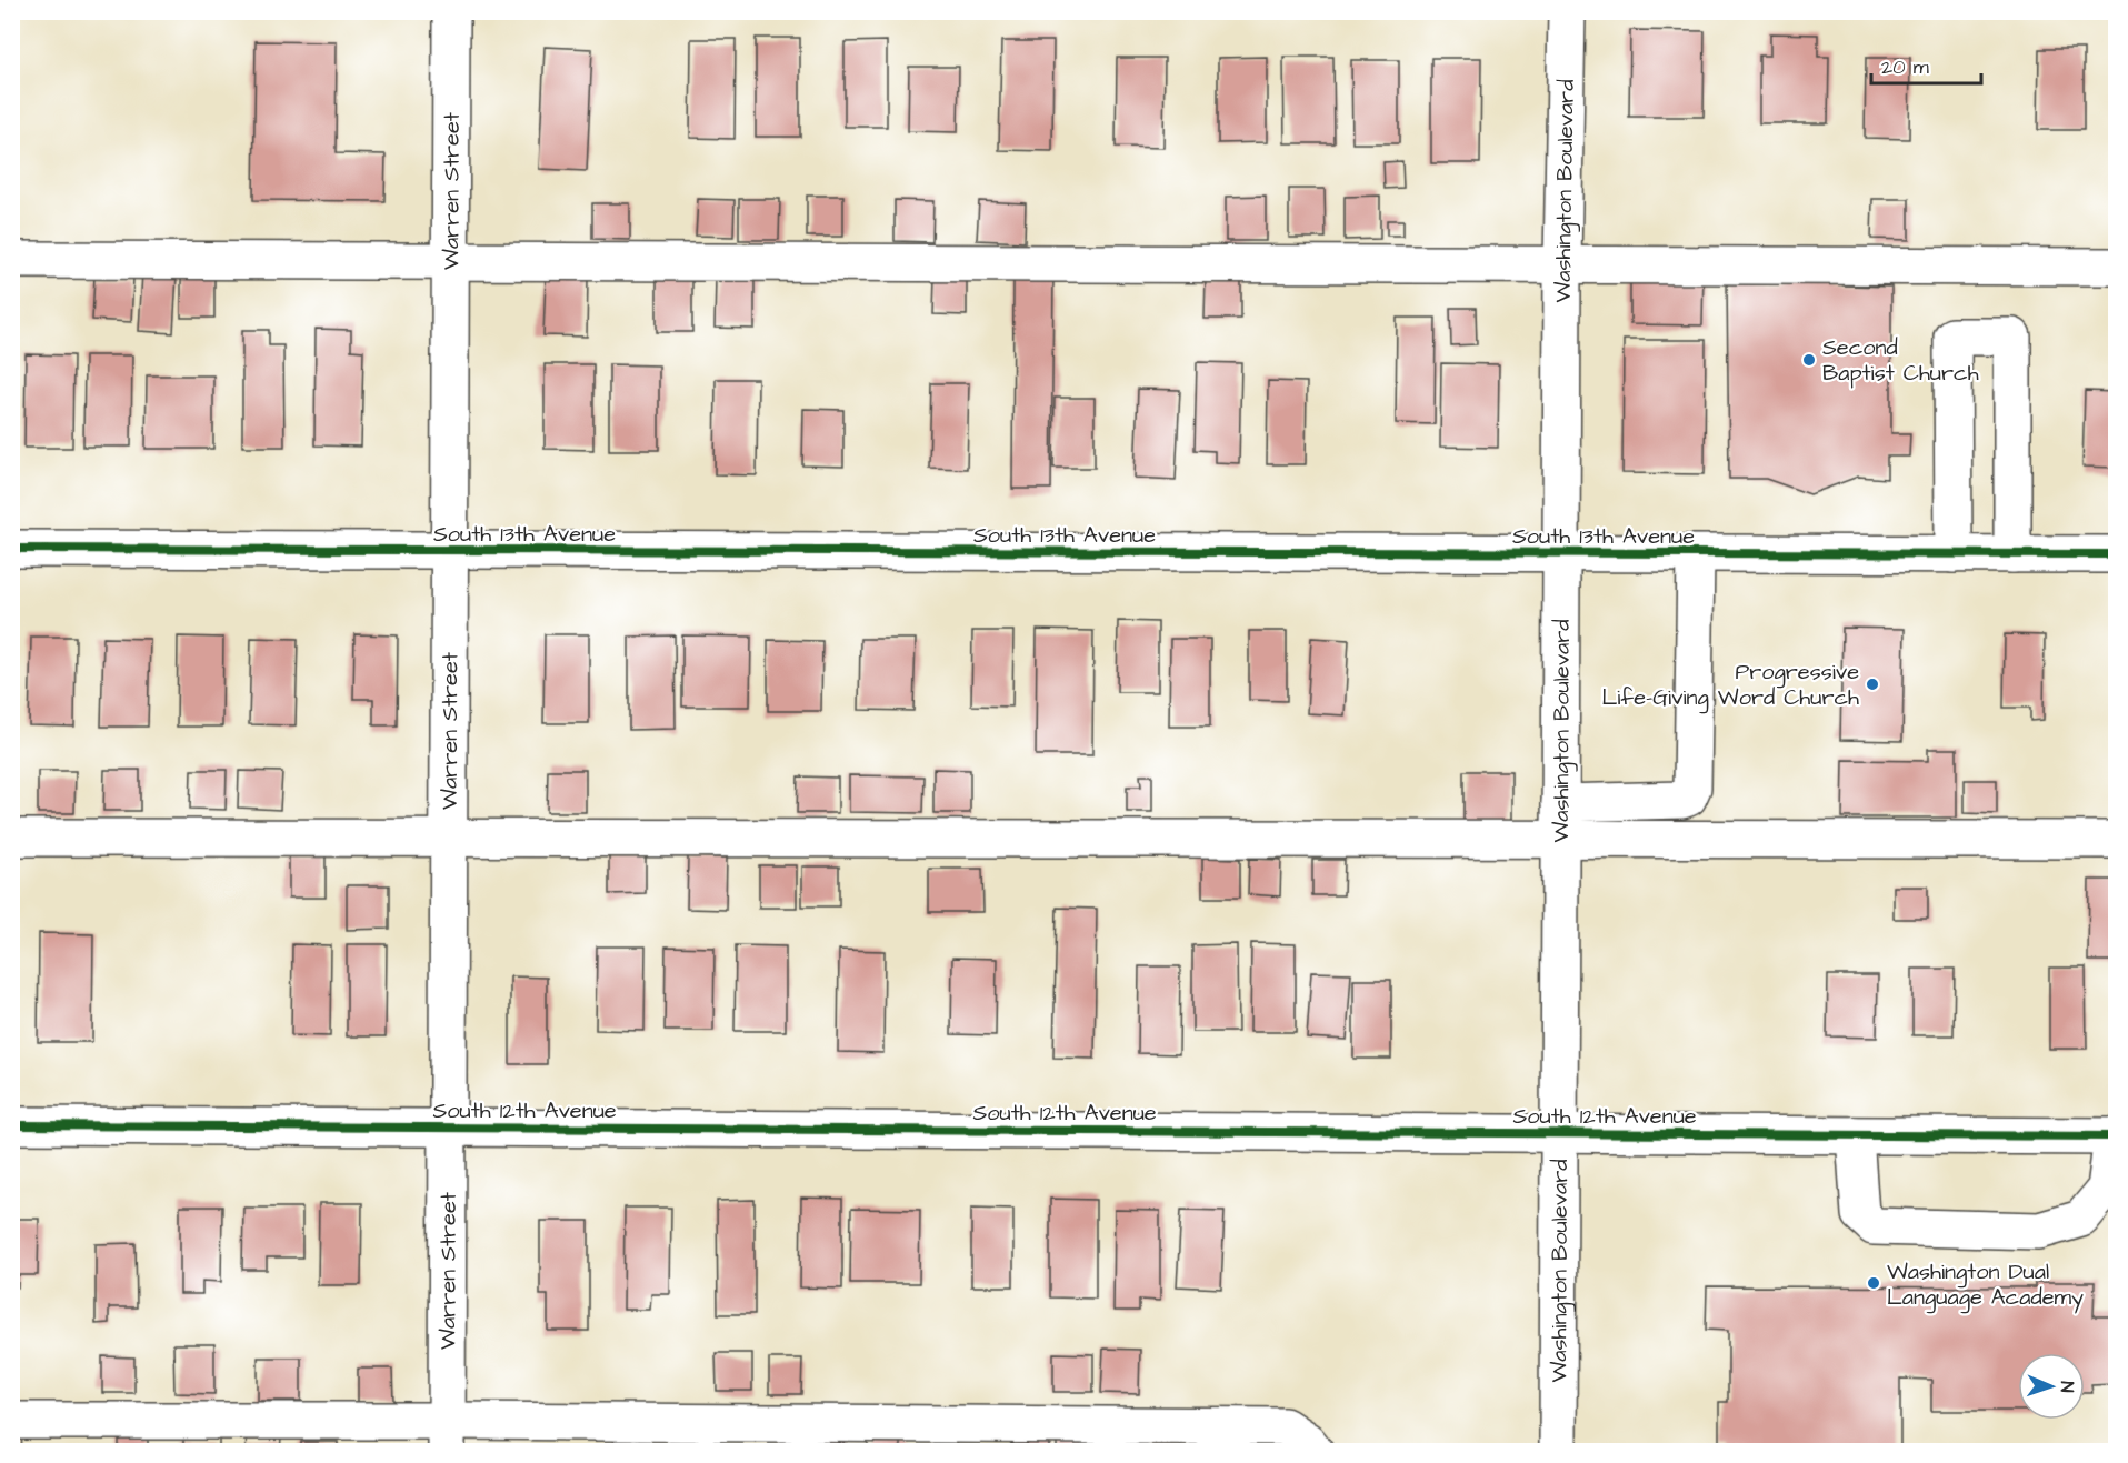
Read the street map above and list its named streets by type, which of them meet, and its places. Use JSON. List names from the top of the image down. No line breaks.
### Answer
{"streets":{"street":["Washington Boulevard","Warren Street","South 13th Avenue","South 12th Avenue"]},"crossings":[["Washington Boulevard","South 13th Avenue"],["Washington Boulevard","South 12th Avenue"],["Warren Street","South 13th Avenue"],["Warren Street","South 12th Avenue"]],"places":["Second Baptist Church","Progressive Life-Giving Word Church","Washington Dual Language Academy"],"scale_bar":"20 m","north":"right"}
